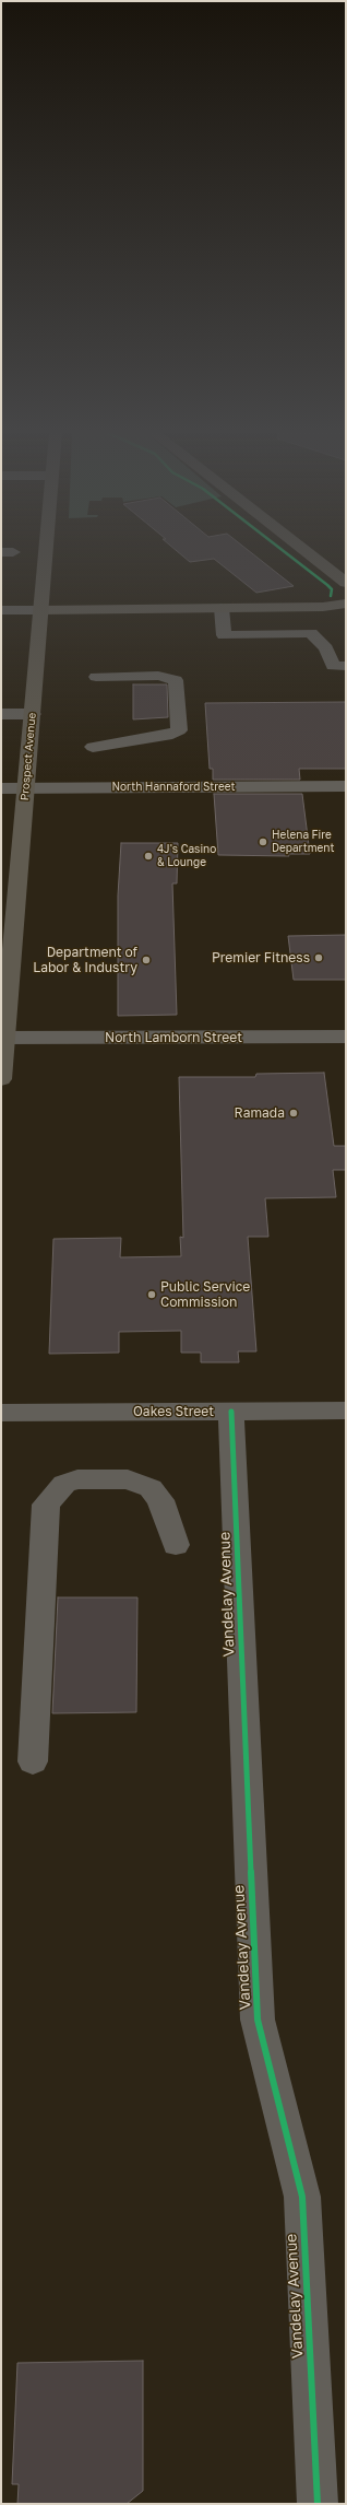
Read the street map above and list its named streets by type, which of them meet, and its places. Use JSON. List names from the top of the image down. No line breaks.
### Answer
{"streets":{"highway":["Prospect Avenue"],"street":["North Hannaford Street","North Lamborn Street","Oakes Street","Vandelay Avenue"]},"crossings":[["Prospect Avenue","North Hannaford Street"],["Prospect Avenue","North Lamborn Street"],["Oakes Street","Vandelay Avenue"]],"places":["Helena Fire Department","4J's Casino & Lounge","Premier Fitness","Department of Labor & Industry","Ramada","Public Service Commission"]}
